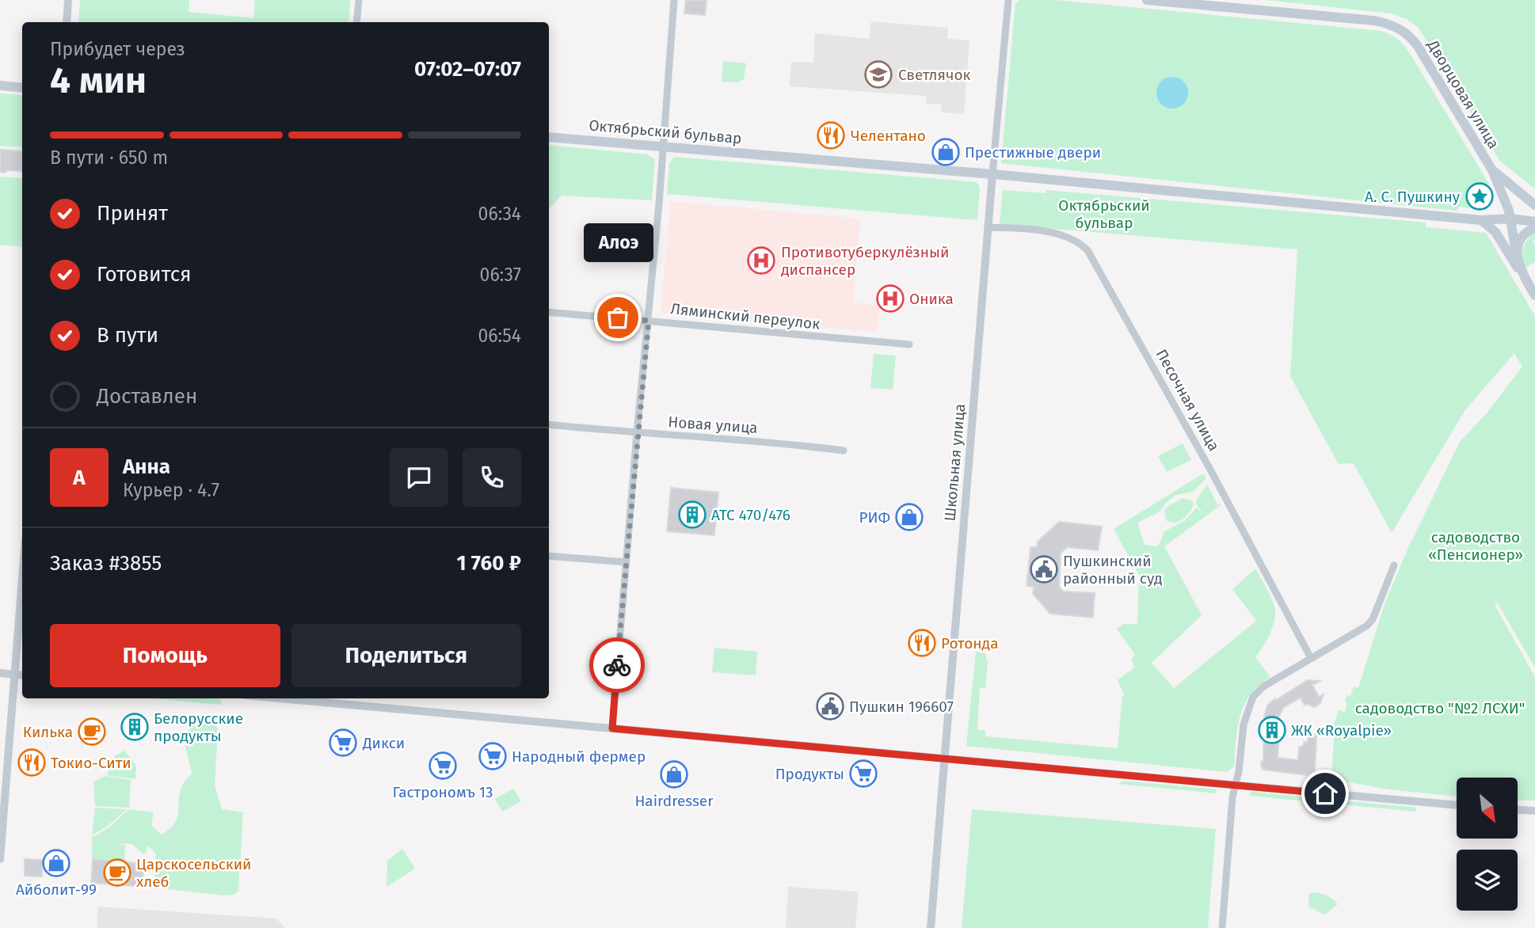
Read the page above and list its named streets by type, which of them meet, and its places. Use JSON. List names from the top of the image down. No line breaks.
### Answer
{"streets":{"main road":["Дворцовая улица","Октябрьский бульвар"],"street":["Ляминский переулок","Песочная улица","Новая улица","Школьная улица"]},"crossings":[["Октябрьский бульвар","Школьная улица"],["Песочная улица","Школьная улица"]],"parks":["Октябрьский бульвар","садоводство «Пенсионер»","садоводство \"№2 ЛСХИ\""],"places":{"school or university":["Светлячок"],"restaurant":["Челентано","Ротонда","Токио-Сити"],"shop":["Престижные двери","РИФ","Hairdresser","Айболит-99"],"place":["А. С. Пушкину"],"hospital":["Противотуберкулёзный диспансер","Оника"],"other":["Алоэ"],"building":["АТС 470/476","Белорусские продукты","ЖК «Royalpie»"],"public building":["Пушкинский районный суд","Пушкин 196607"],"cafe":["Килька","Царскосельский хлеб"],"supermarket":["Дикси","Народный фермер","Гастрономъ 13","Продукты"]},"north":"bottom right","page":{"heading":["4 мин","Прибудет через","07:02–07:07"],"panel":["Анна","Курьер · 4.7","Заказ #3855","1 760 ₽"],"bar":"В пути · 650 m","list":[["Принят","06:34"],["Готовится","06:37"],["В пути","06:54"],"Доставлен"],"bubble":"Алоэ","round":"А","buttons":["Помощь","Поделиться"]}}
